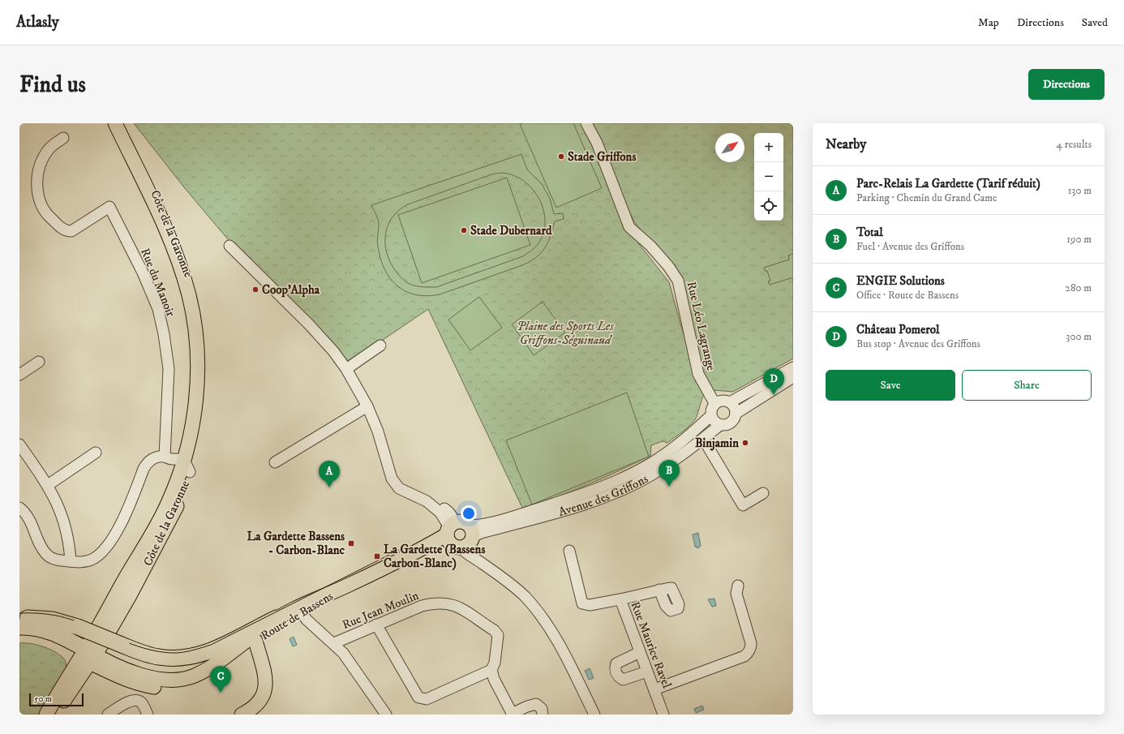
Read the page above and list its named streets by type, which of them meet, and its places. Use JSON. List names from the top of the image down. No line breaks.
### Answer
{"streets":{"main road":["Côte de la Garonne","Avenue des Griffons","Route de Bassens"],"street":["Rue du Manoir","Rue Léo Lagrange","Rue Jean Moulin","Rue Maurice Ravel"]},"crossings":[["Côte de la Garonne","Route de Bassens"],["Rue Léo Lagrange","Avenue des Griffons"],["Avenue des Griffons","Route de Bassens"]],"parks":["Plaine des Sports Les Griffons-Séguinaud"],"places":{"other":["Stade Griffons","Stade Dubernard","Coop'Alpha","Binjamin"],"transit":["La Gardette Bassens - Carbon-Blanc","La Gardette (Bassens Carbon-Blanc)"]},"scale_bar":"50 m","north":"top right","page":{"header":"Atlasly","nav":["Map","Directions","Saved"],"buttons":["Directions",["Save","Share"]],"title":"Find us","heading":["Nearby","4 results"],"map_buttons":["+","−"],"list":[{"mark":"A","name":"Parc-Relais La Gardette (Tarif réduit)","note":"Parking · Chemin du Grand Came","value":"130 m"},{"mark":"B","name":"Total","note":"Fuel · Avenue des Griffons","value":"190 m"},{"mark":"C","name":"ENGIE Solutions","note":"Office · Route de Bassens","value":"280 m"},{"mark":"D","name":"Château Pomerol","note":"Bus stop · Avenue des Griffons","value":"300 m"}],"pins":["D","B","A","C"],"scale":"50 m"}}
